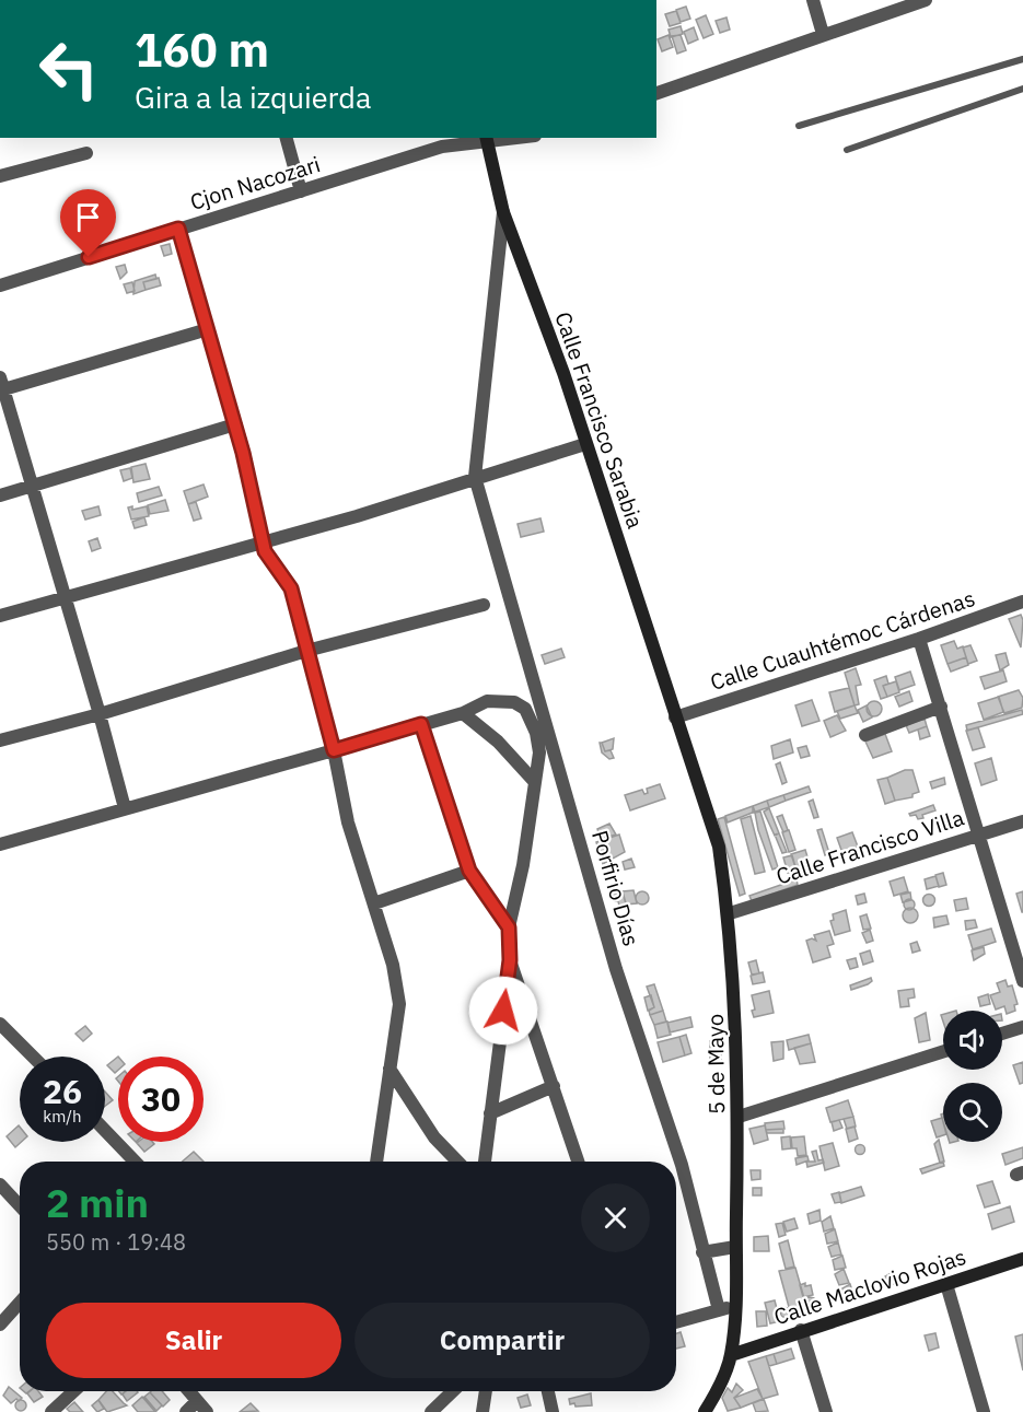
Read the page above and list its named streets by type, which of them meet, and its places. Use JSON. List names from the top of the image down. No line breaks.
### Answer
{"streets":{"street":["Cjon Nacozari","Calle Francisco Sarabia","Calle Cuauhtémoc Cárdenas","Calle Francisco Villa","Porfirio Días","5 de Mayo","Calle Maclovio Rojas"]},"crossings":[["Cjon Nacozari","Calle Francisco Sarabia"],["Calle Francisco Sarabia","Calle Cuauhtémoc Cárdenas"],["Calle Francisco Sarabia","5 de Mayo"],["Calle Cuauhtémoc Cárdenas","5 de Mayo"],["Calle Francisco Villa","5 de Mayo"],["5 de Mayo","Calle Maclovio Rojas"]],"page":{"turn":["160 m","Gira a la izquierda"],"speed":"26 km/h","limit":"30","heading":["2 min","550 m · 19:48"],"buttons":["Salir","Compartir"]}}
